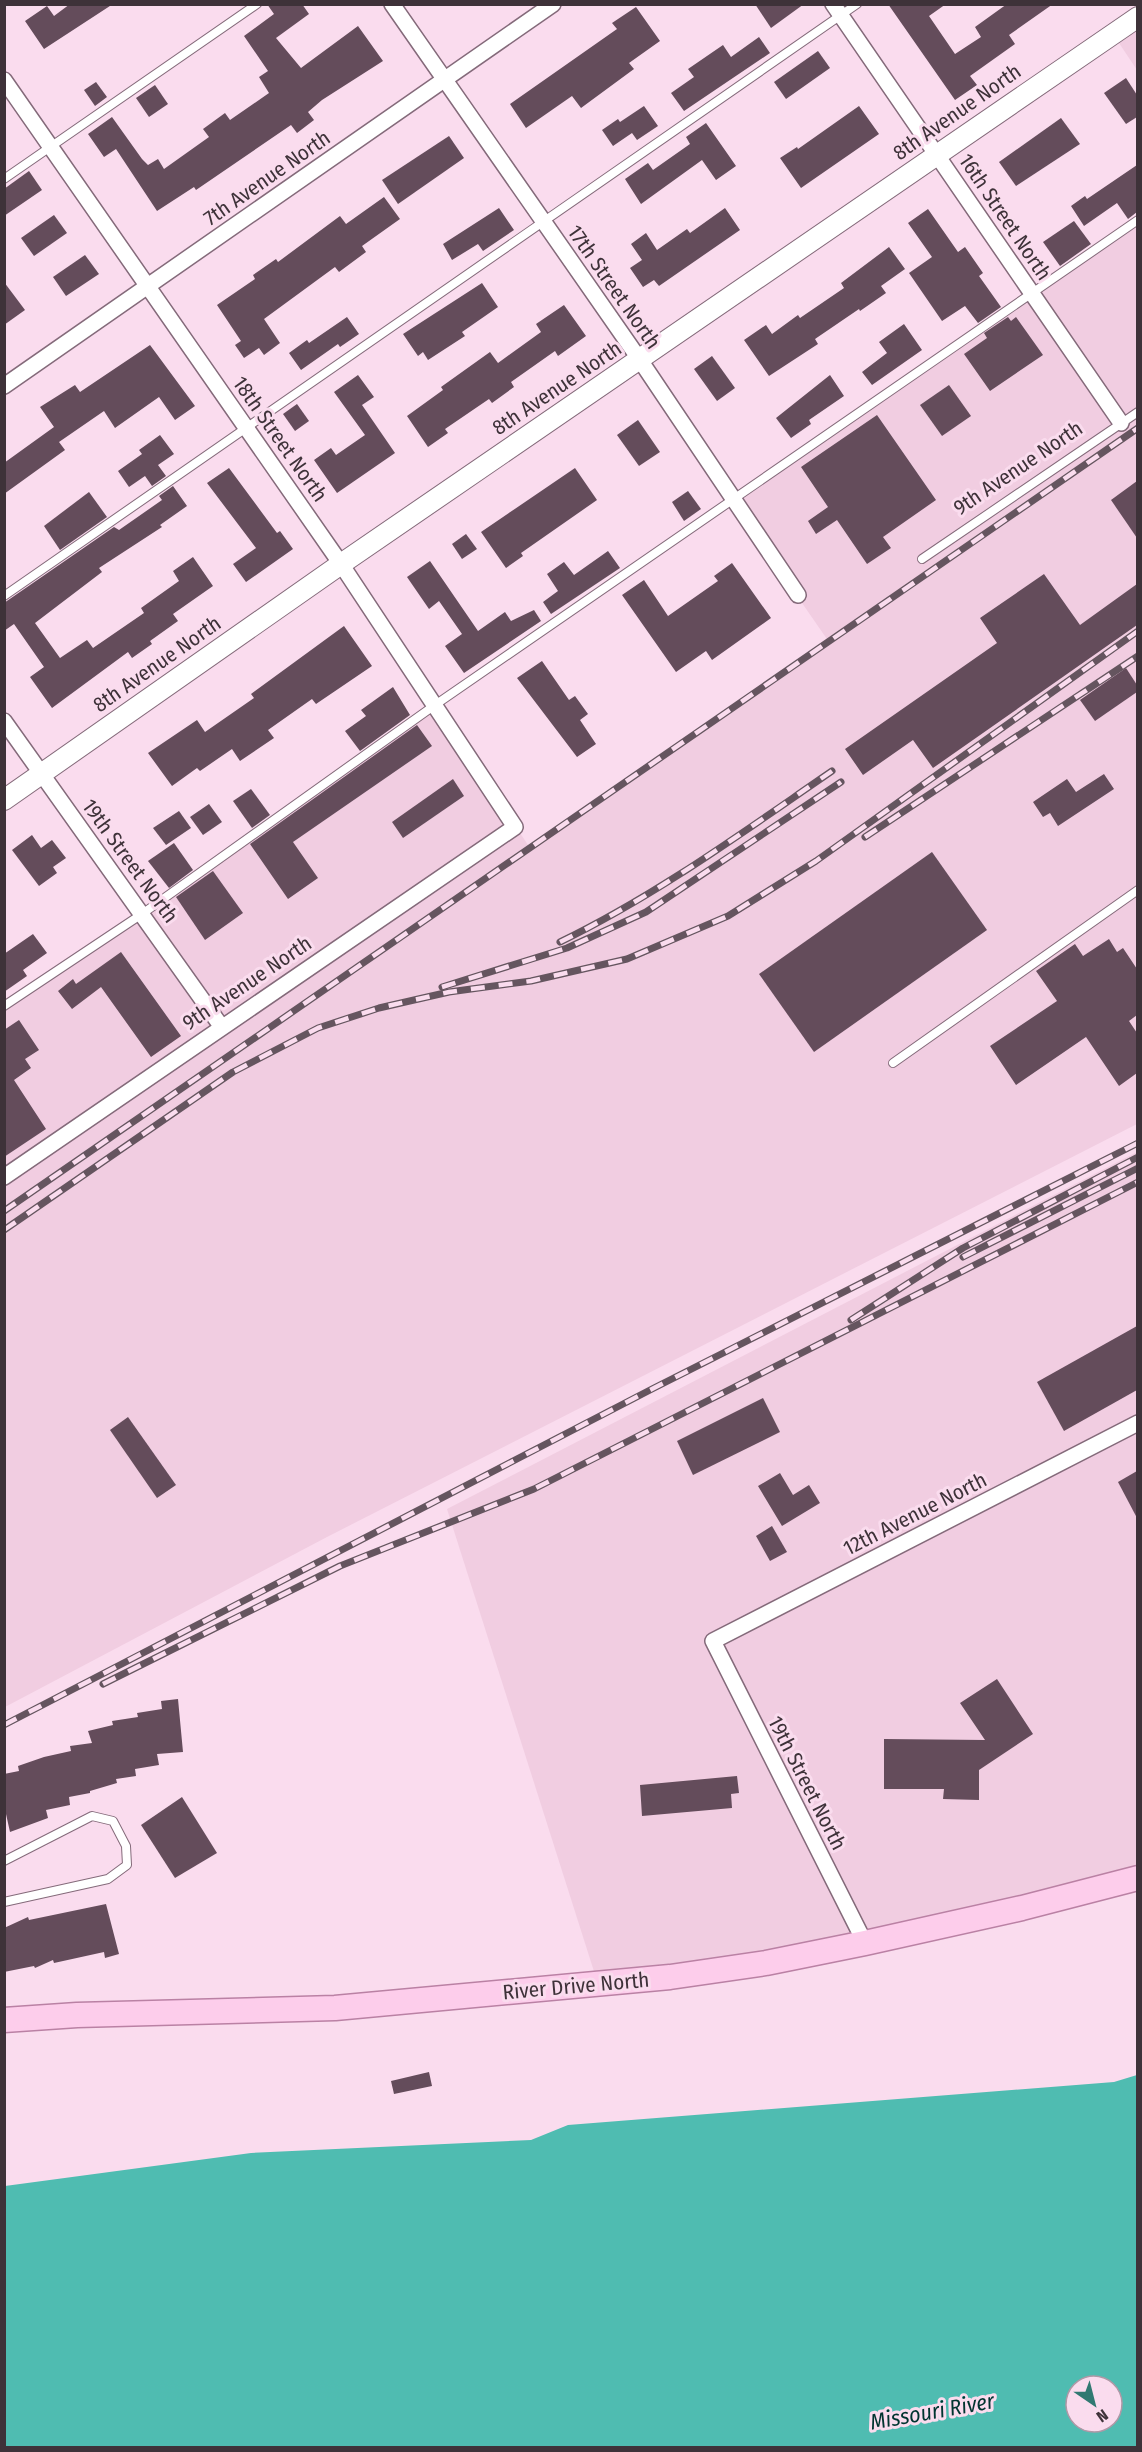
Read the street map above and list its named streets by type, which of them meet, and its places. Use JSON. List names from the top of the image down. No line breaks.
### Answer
{"streets":{"main road":["River Drive North"],"street":["8th Avenue North","7th Avenue North","16th Street North","17th Street North","18th Street North","9th Avenue North","19th Street North","12th Avenue North"]},"crossings":[["8th Avenue North","16th Street North"],["8th Avenue North","17th Street North"],["8th Avenue North","18th Street North"],["8th Avenue North","19th Street North"],["7th Avenue North","17th Street North"],["7th Avenue North","18th Street North"],["16th Street North","9th Avenue North"],["18th Street North","9th Avenue North"],["9th Avenue North","19th Street North"],["19th Street North","12th Avenue North"],["19th Street North","River Drive North"]],"water":["Missouri River"],"north":"bottom right"}
